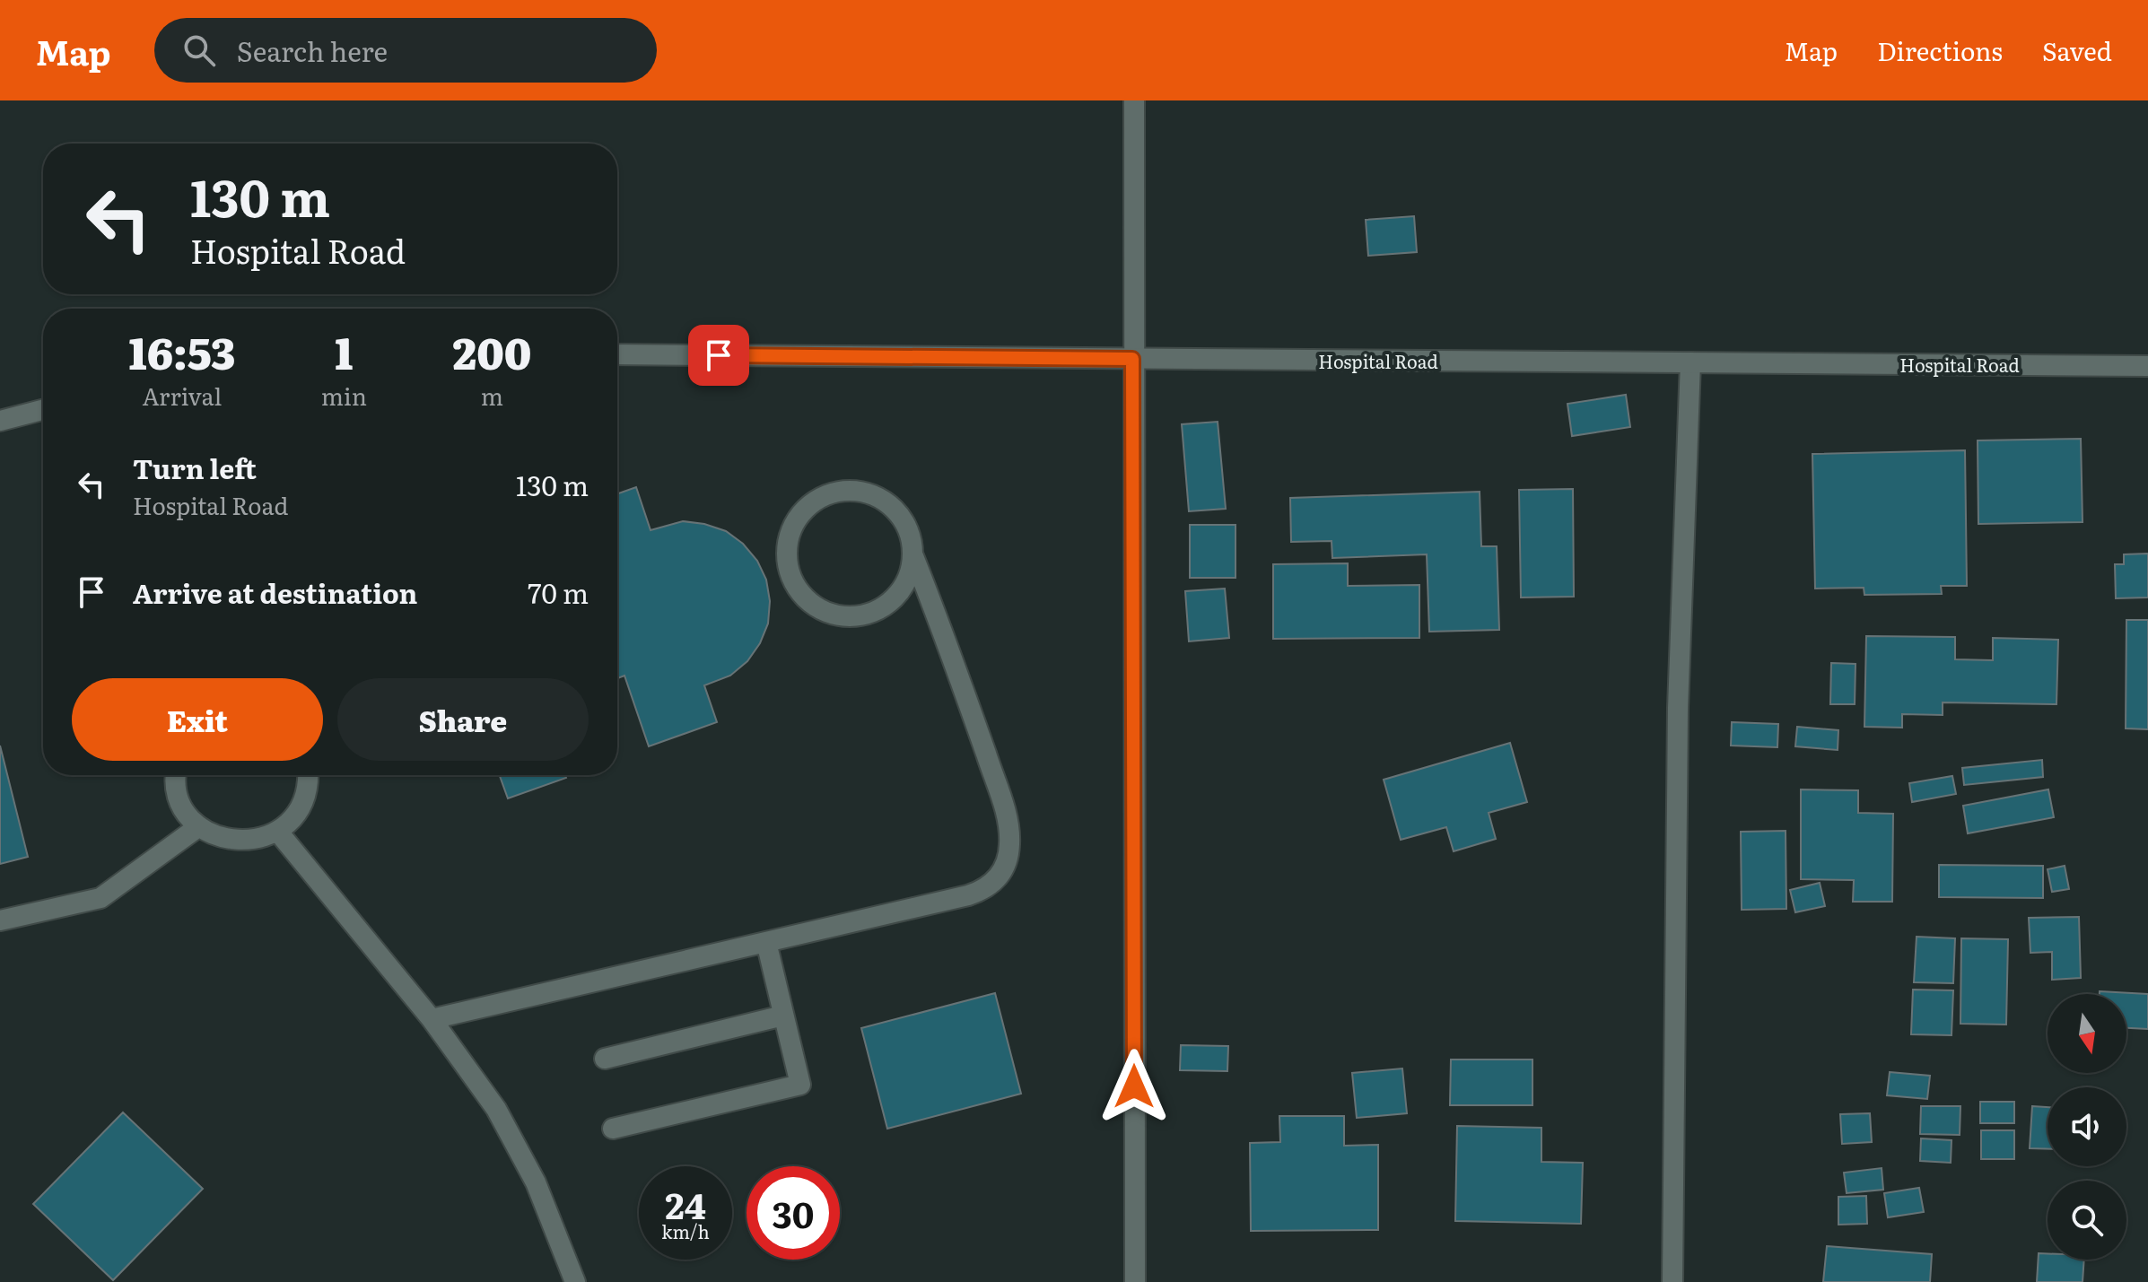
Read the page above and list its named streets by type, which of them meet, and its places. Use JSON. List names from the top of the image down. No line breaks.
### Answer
{"streets":{"street":["Hospital Road"]},"north":"bottom","page":{"header":"Map","search":"Search here","nav":["Map","Directions","Saved"],"turn":["130 m","Hospital Road"],"eta":["16:53","Arrival","1","min","200","m"],"list":[{"name":"Turn left","note":"Hospital Road","value":"130 m"},{"name":"Arrive at destination","value":"70 m"}],"buttons":["Exit","Share"],"speed":"24 km/h","limit":"30"}}
